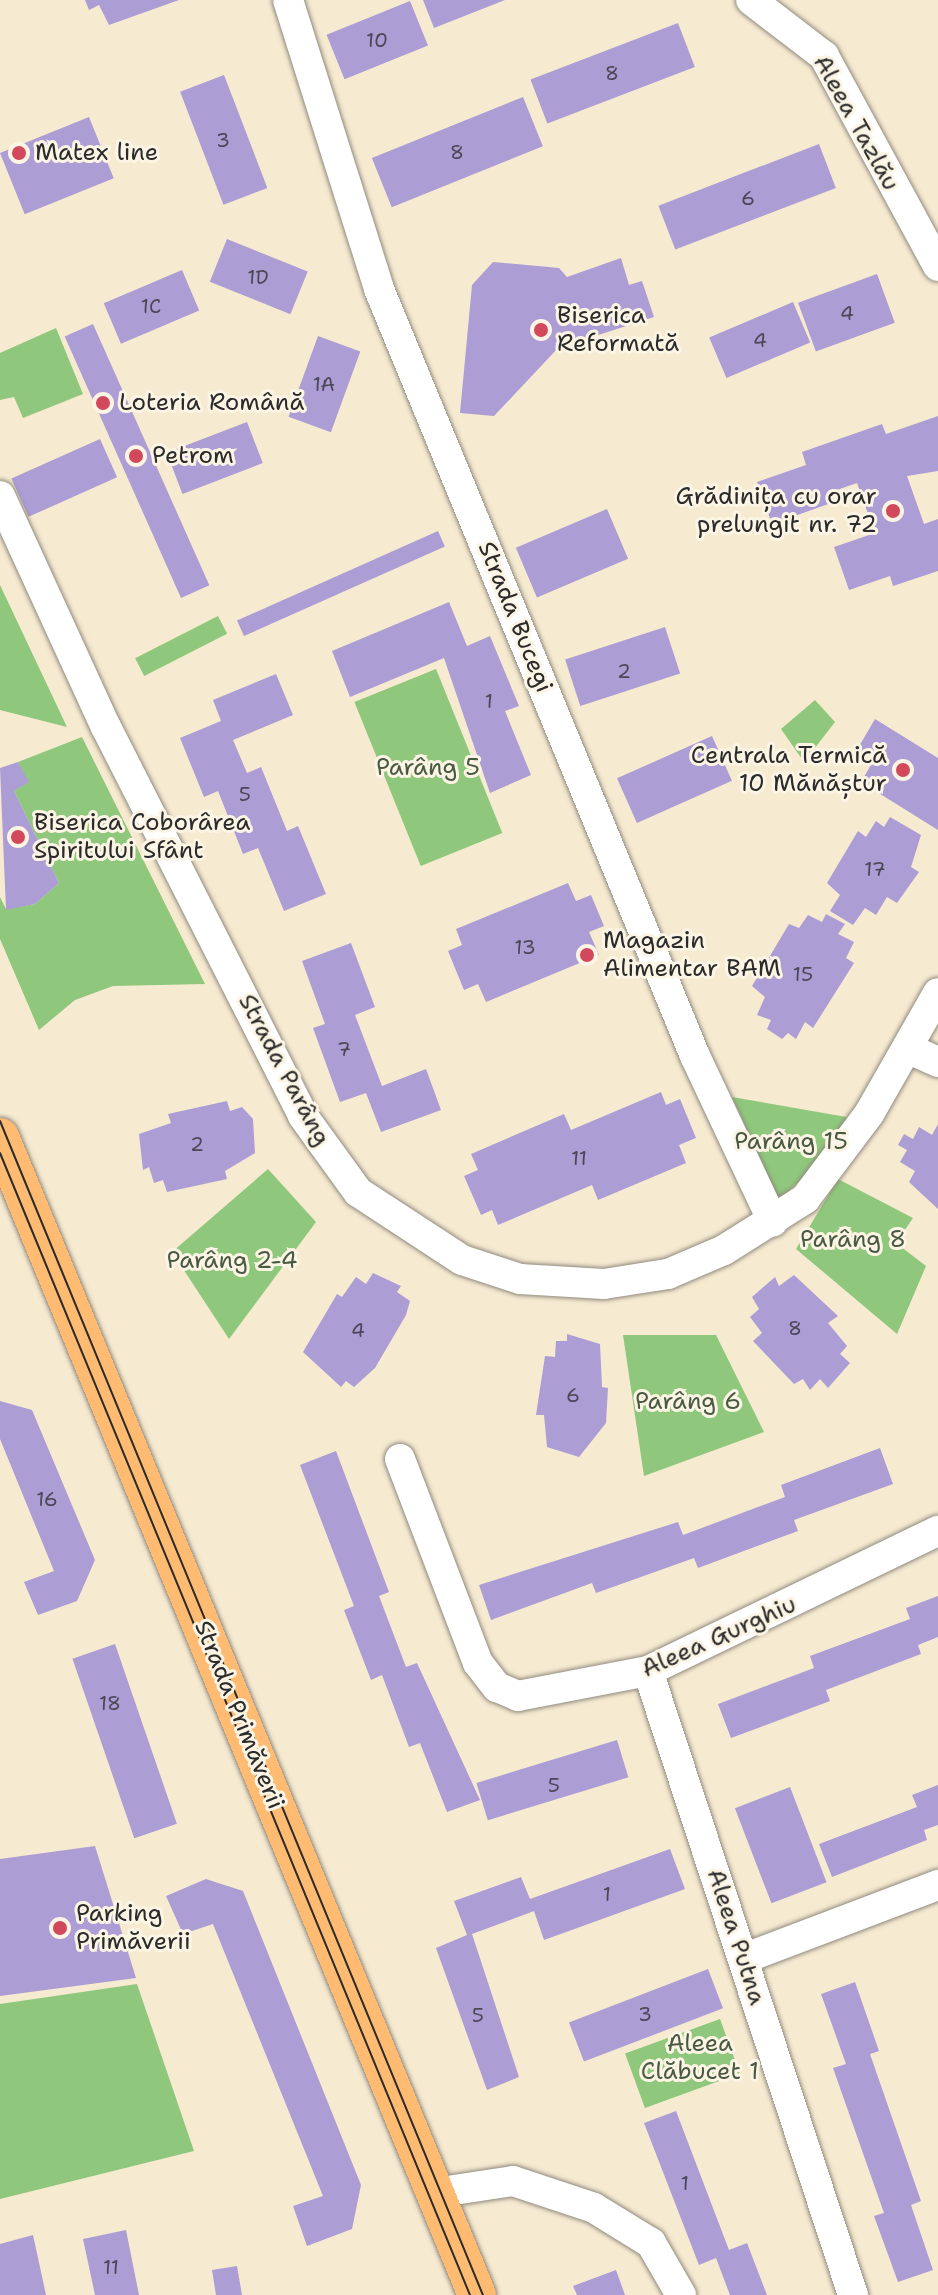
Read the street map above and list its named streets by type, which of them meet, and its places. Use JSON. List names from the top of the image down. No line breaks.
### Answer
{"streets":{"main road":["Strada Primăverii"],"street":["Aleea Tazlău","Strada Bucegi","Strada Parâng","Aleea Gurghiu","Aleea Putna"]},"crossings":[["Strada Bucegi","Strada Parâng"],["Aleea Gurghiu","Aleea Putna"]],"parks":["Parâng 5","Parâng 15","Parâng 8","Parâng 2-4","Parâng 6","Aleea Clăbucet 1"],"places":["Matex line","Biserica Reformată","Loteria Română","Petrom","Grădinița cu orar prelungit nr. 72","Centrala Termică 10 Mănăștur","Biserica Coborârea Spiritului Sfânt","Magazin Alimentar BAM","Parking Primăverii"],"house_numbers":["10","8","3","8","6","1D","1C","4","4","1A","2","1","5","17","13","15","7","2","11","8","4","6","16","18","5","1","3","5","1","11"]}
